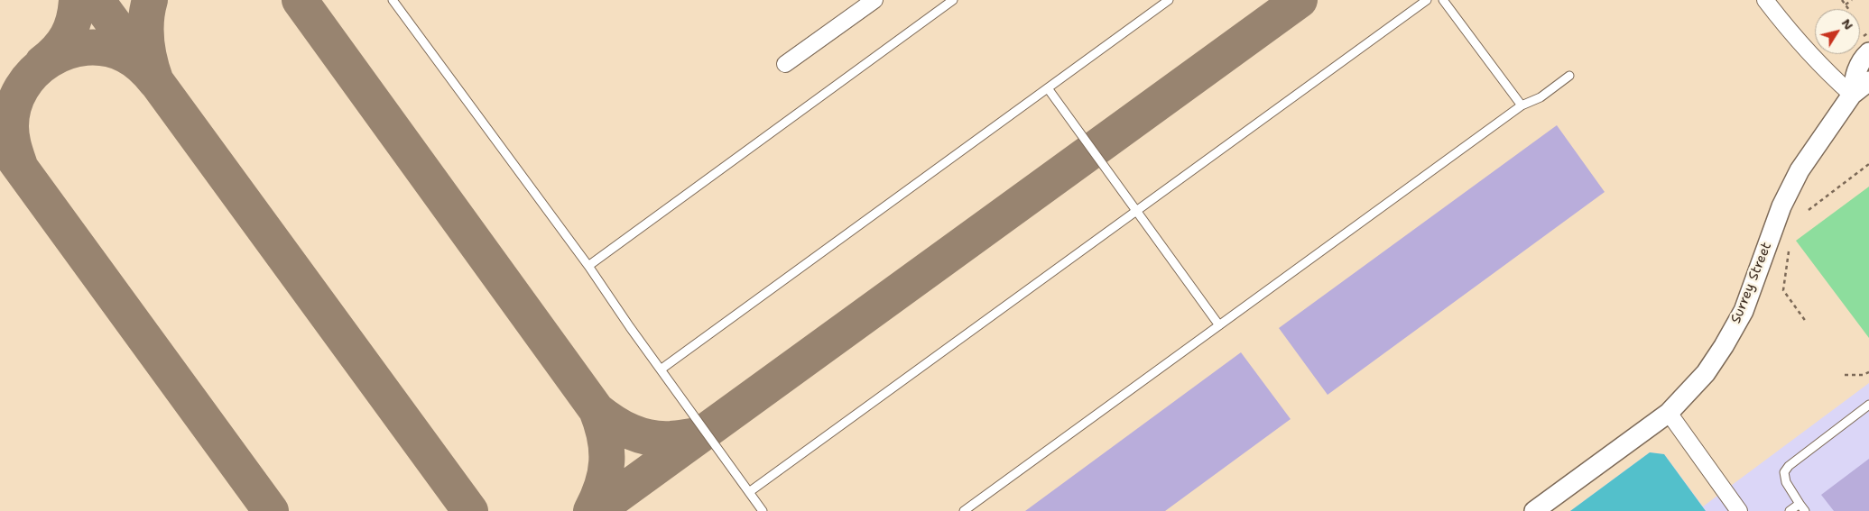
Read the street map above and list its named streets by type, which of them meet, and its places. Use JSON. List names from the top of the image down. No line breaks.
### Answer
{"streets":{"street":["Surrey Street"]},"north":"top right"}
